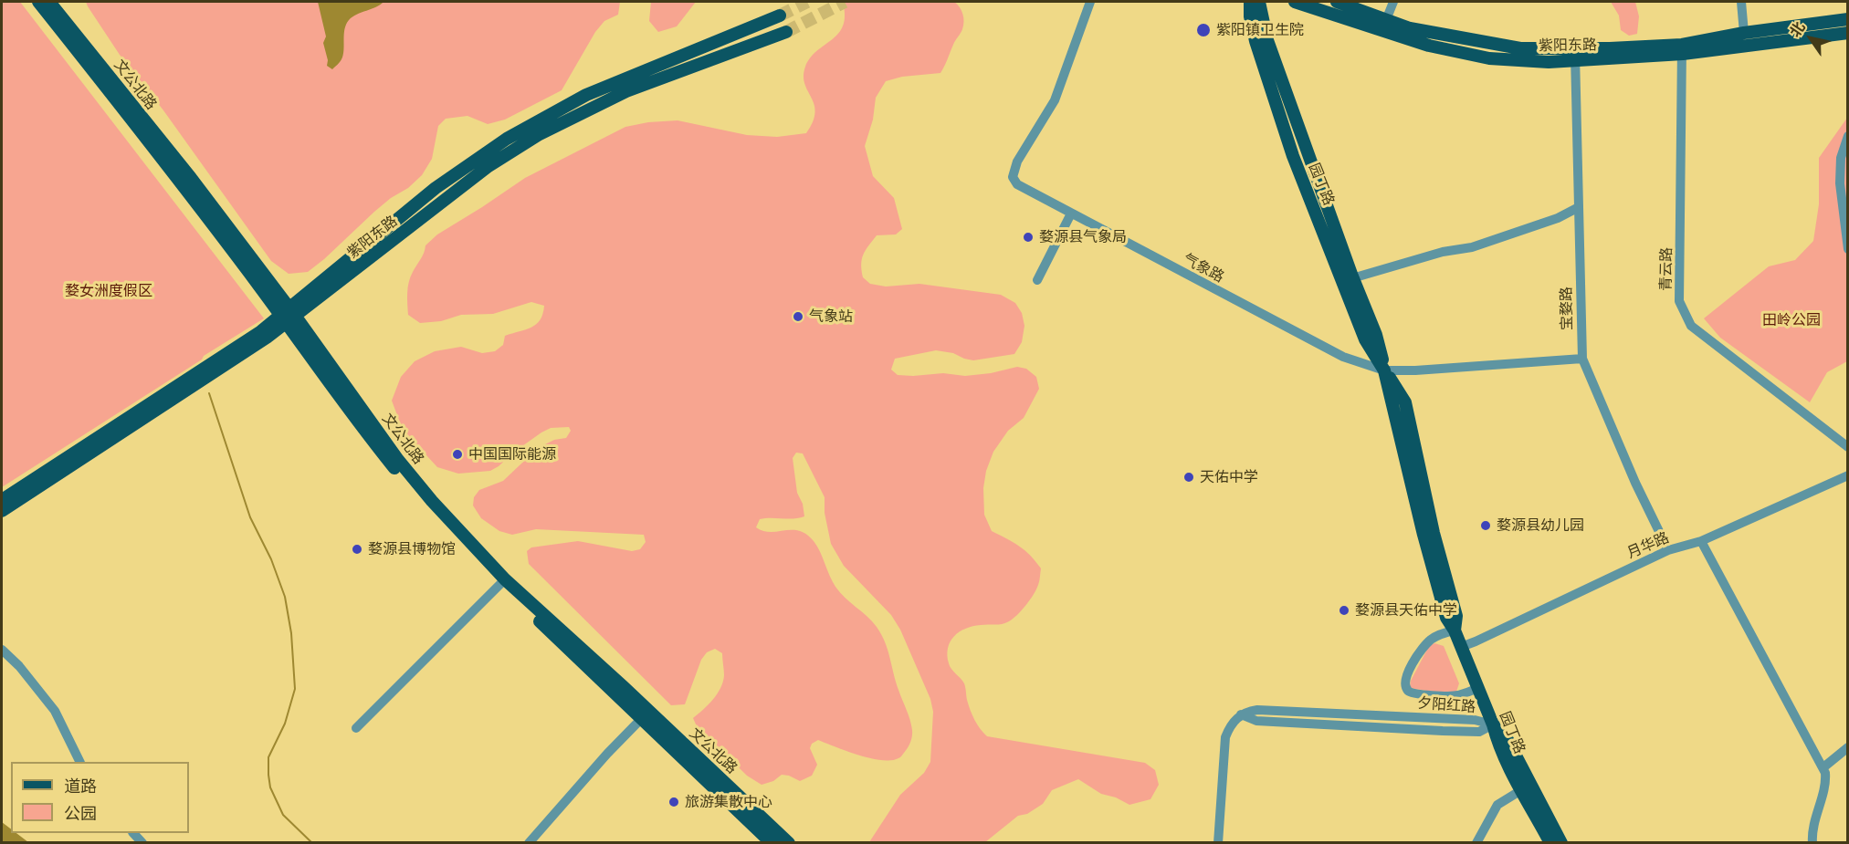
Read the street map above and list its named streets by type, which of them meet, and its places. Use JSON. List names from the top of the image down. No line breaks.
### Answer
{"streets":{"main road":["紫阳东路","文公北路","园丁路"],"street":["气象路","青云路","宝婺路","月华路","夕阳红路"]},"crossings":[["紫阳东路","文公北路"],["紫阳东路","青云路"],["紫阳东路","宝婺路"],["园丁路","气象路"],["园丁路","月华路"],["园丁路","夕阳红路"],["气象路","宝婺路"],["宝婺路","月华路"]],"parks":["婺女洲度假区","田岭公园"],"places":["紫阳镇卫生院","婺源县气象局","气象站","中国国际能源","天佑中学","婺源县幼儿园","婺源县博物馆","婺源县天佑中学","旅游集散中心"],"legend":["道路","公园"],"north":"top left"}
